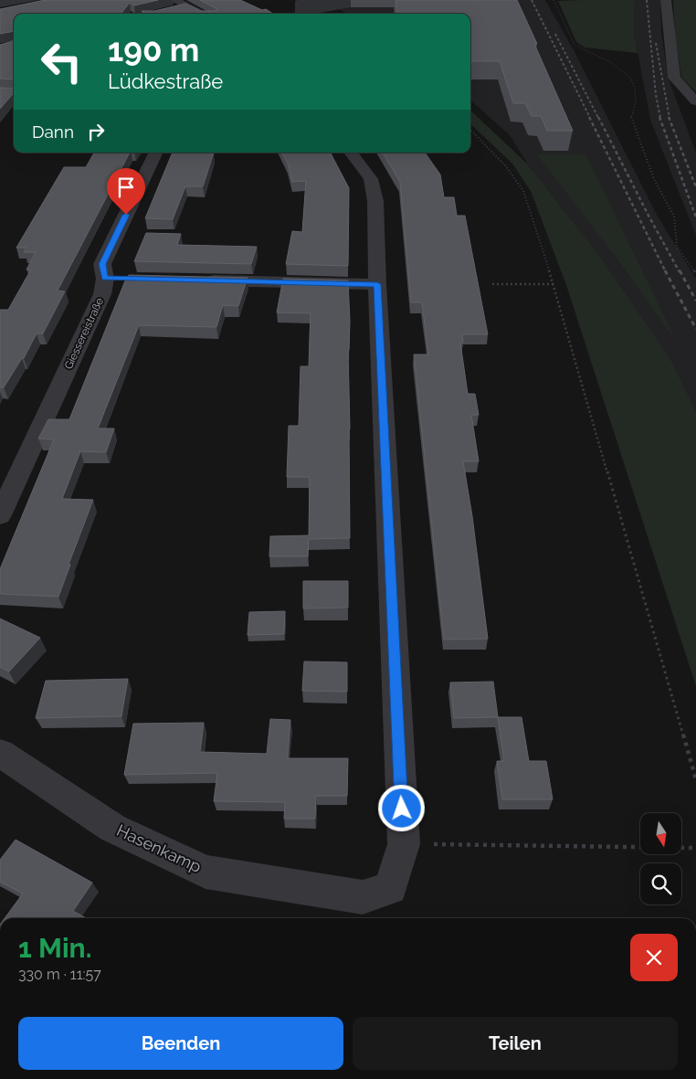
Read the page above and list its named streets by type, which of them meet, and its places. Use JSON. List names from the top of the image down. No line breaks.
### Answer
{"streets":{"street":["Giessereistraße","Hasenkamp"]},"north":"bottom","page":{"turn":["190 m","Lüdkestraße"],"then":"Dann","heading":["1 Min.","330 m · 11:57"],"buttons":["Beenden","Teilen"]}}
